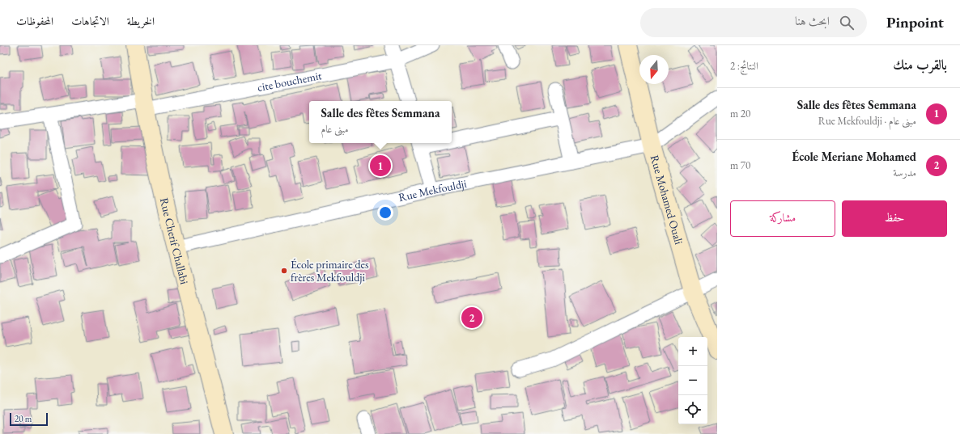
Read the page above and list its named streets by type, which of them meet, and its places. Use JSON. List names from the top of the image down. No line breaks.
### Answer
{"streets":{"street":["cite bouchemit","Rue Mekfouldji","Rue Mohamed Ouali","Rue Cherif Challabi"]},"crossings":[["cite bouchemit","Rue Cherif Challabi"],["Rue Mekfouldji","Rue Mohamed Ouali"],["Rue Mekfouldji","Rue Cherif Challabi"]],"places":["École primaire des frères Mekfouldji"],"scale_bar":"20 m","north":"bottom","page":{"header":"Pinpoint","search":"ابحث هنا","nav":["الخريطة","الاتجاهات","المحفوظات"],"heading":["بالقرب منك","النتائج: 2"],"list":[{"mark":"1","name":"Salle des fêtes Semmana","note":"مبنى عام · Rue Mekfouldji","value":"20 m"},{"mark":"2","name":"École Meriane Mohamed","note":"مدرسة","value":"70 m"}],"popup":["Salle des fêtes Semmana","مبنى عام"],"pins":["1","2"],"buttons":["حفظ","مشاركة"],"map_buttons":["+","−"],"scale":"20 m"}}
